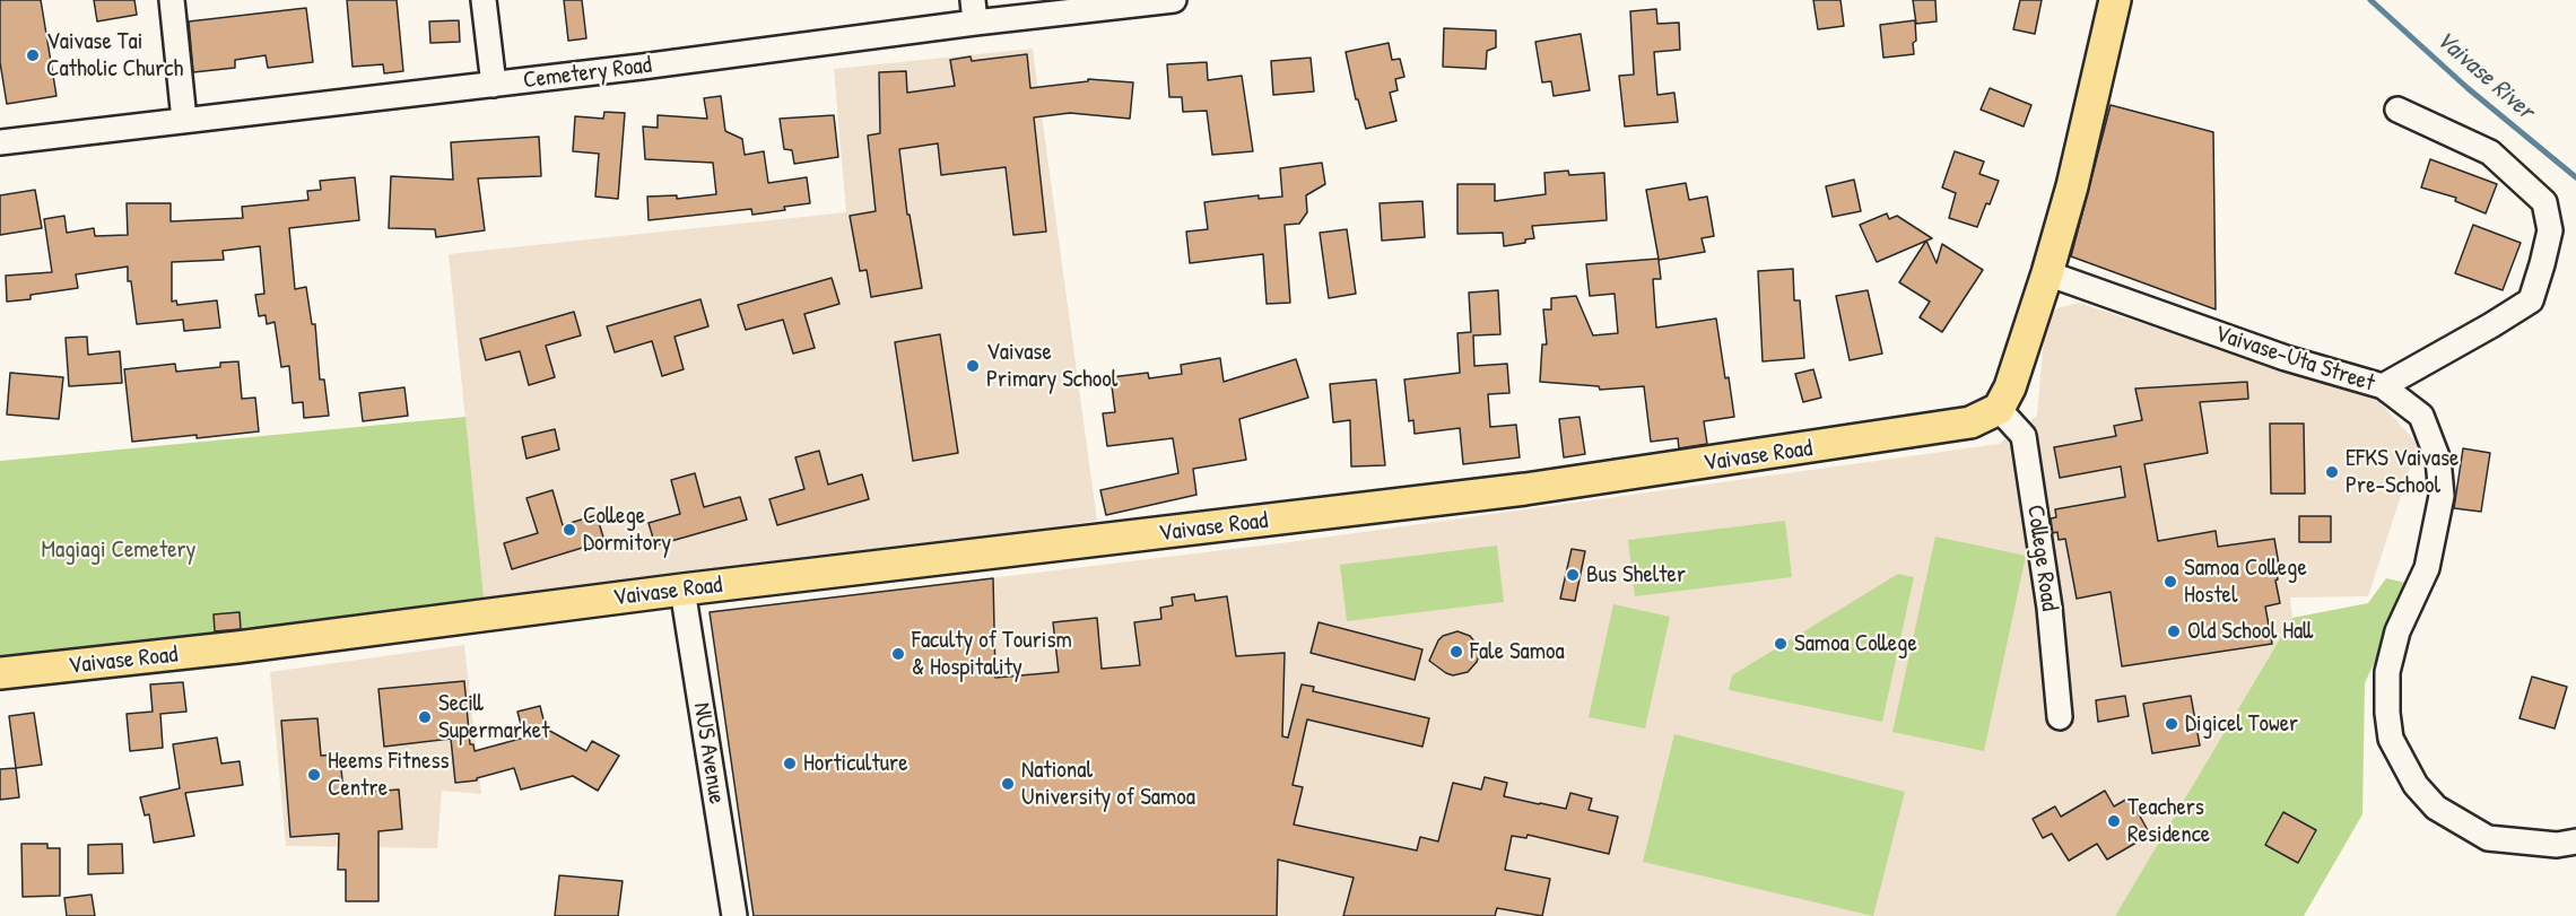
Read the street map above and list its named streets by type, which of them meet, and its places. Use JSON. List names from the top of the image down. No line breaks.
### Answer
{"streets":{"main road":["Vaivase Road"],"street":["Cemetery Road","Vaivase-Uta Street","College Road","NUS Avenue"]},"crossings":[["Vaivase Road","College Road"],["Vaivase Road","NUS Avenue"]],"water":["Vaivase River"],"parks":["Magiagi Cemetery"],"places":["Vaivase Tai Catholic Church","Vaivase Primary School","EFKS Vaivase Pre-School","College Dormitory","Bus Shelter","Samoa College Hostel","Old School Hall","Samoa College","Fale Samoa","Faculty of Tourism & Hospitality","Secill Supermarket","Digicel Tower","Horticulture","Heems Fitness Centre","National University of Samoa","Teachers Residence"]}
